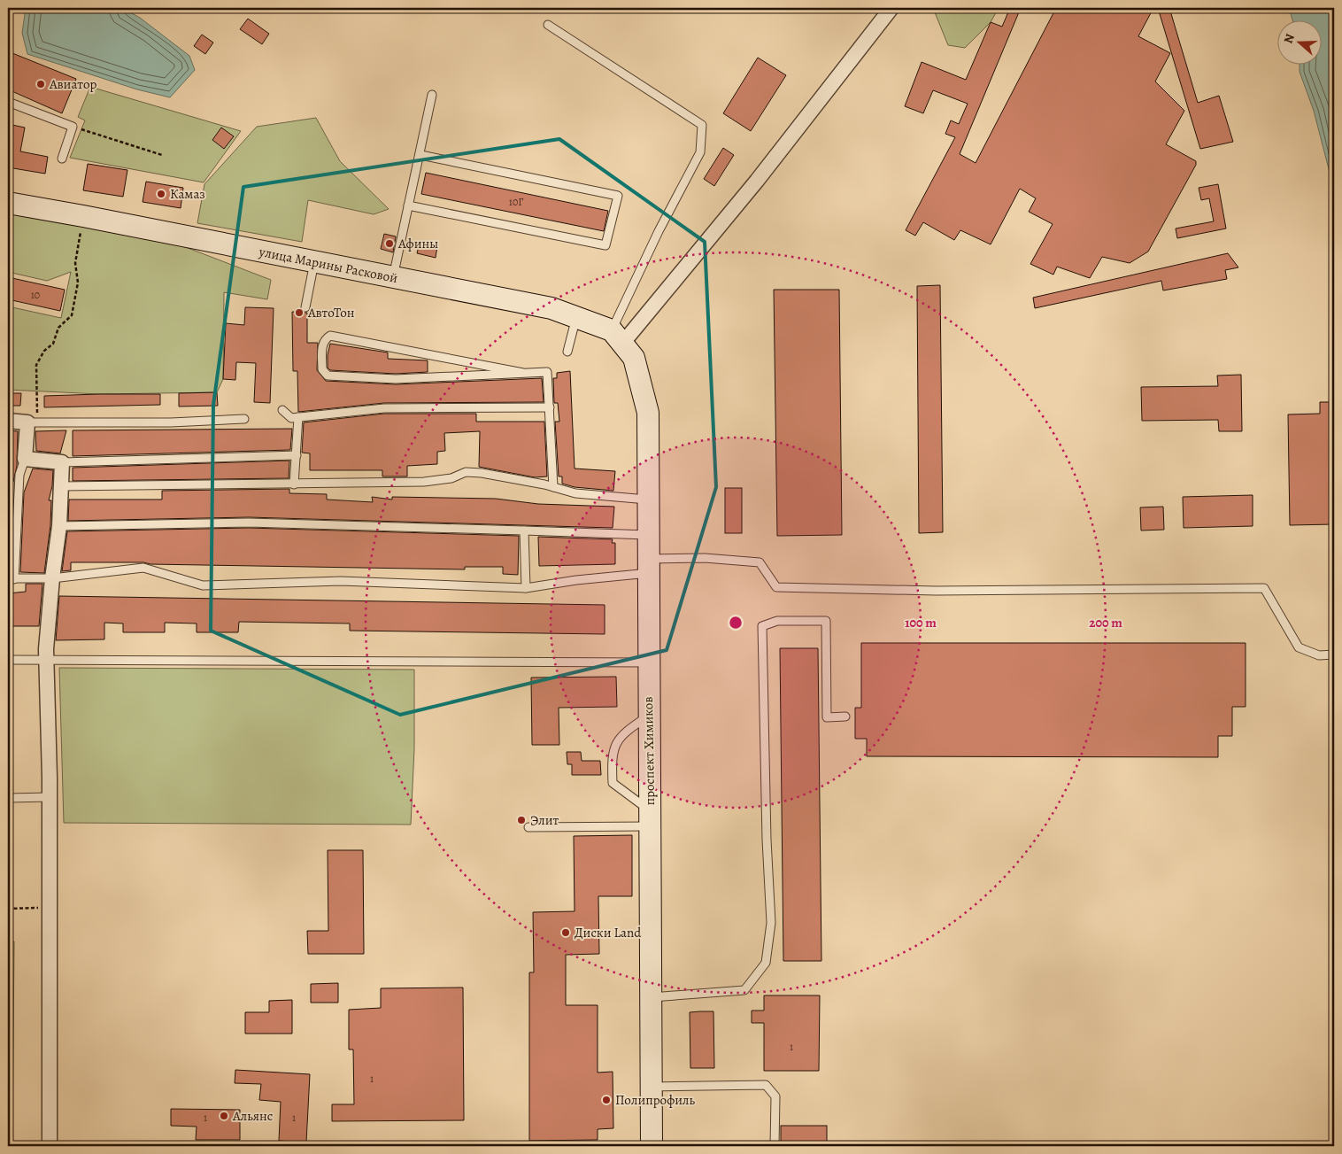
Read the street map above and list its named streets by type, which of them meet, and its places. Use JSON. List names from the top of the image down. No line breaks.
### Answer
{"streets":{"main road":["улица Марины Расковой","проспект Химиков"]},"crossings":[["улица Марины Расковой","проспект Химиков"]],"places":["Авиатор","Камаз","Афины","АвтоТон","Элит","Диски Land","Полипрофиль","Альянс"],"house_numbers":["10Г","10","1","1","1","1"],"north":"left","rings":["100 m","200 m"]}
